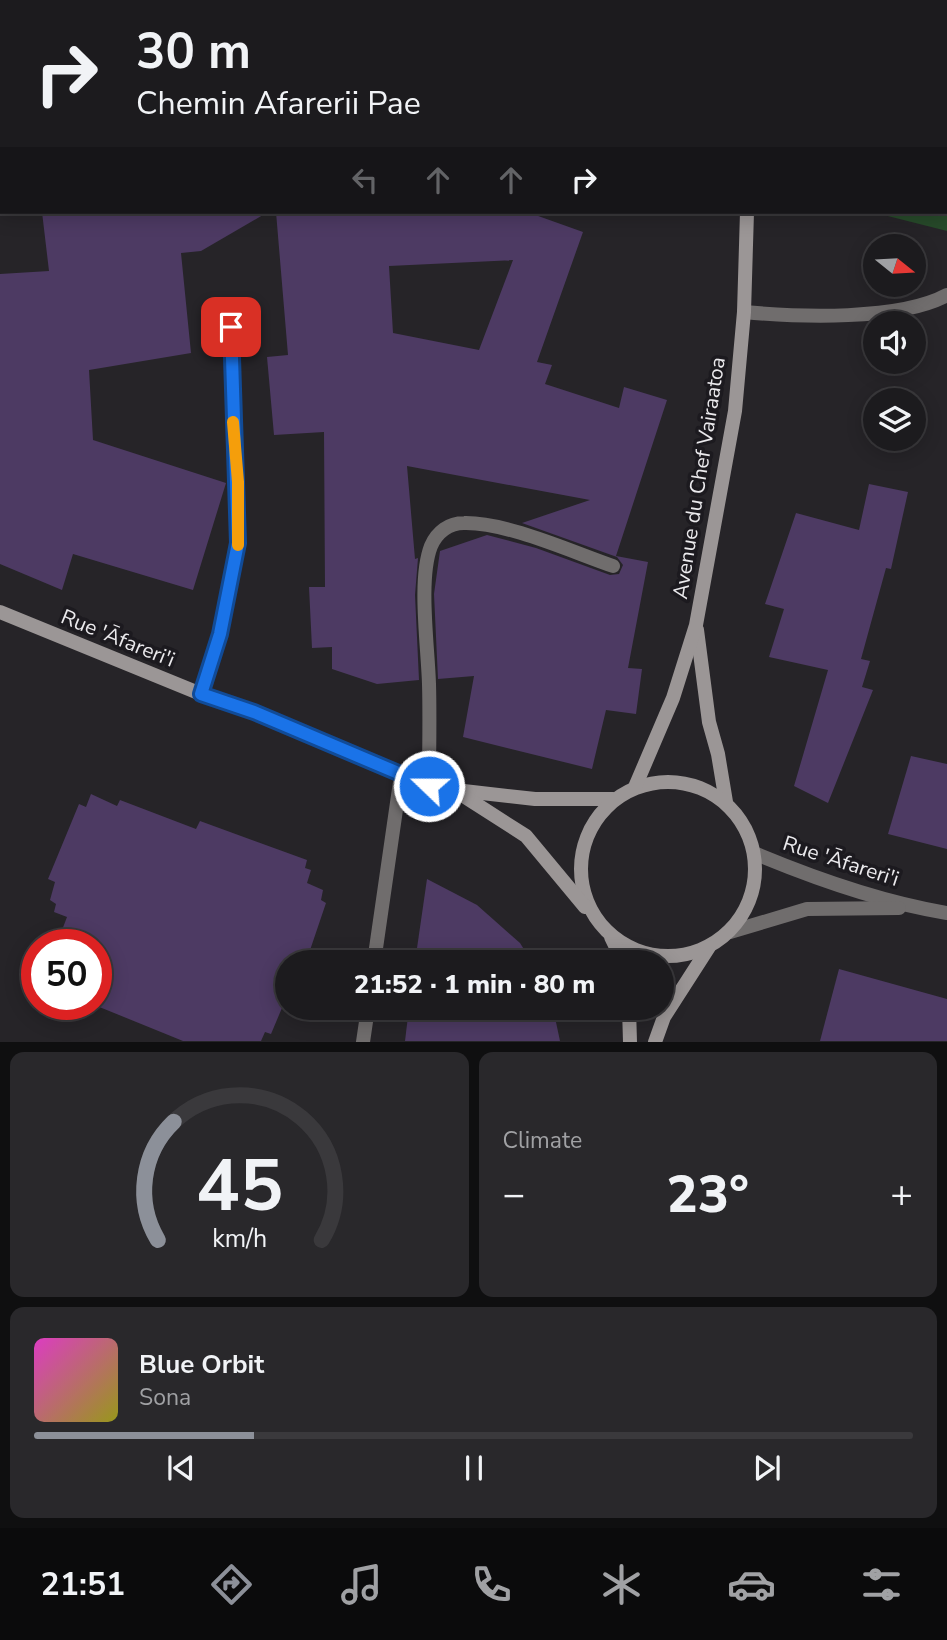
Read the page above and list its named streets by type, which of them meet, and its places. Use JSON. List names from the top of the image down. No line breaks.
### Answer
{"streets":{"main road":["Avenue du Chef Vairaatoa","Rue 'Āfareri'i"]},"north":"right","page":{"turn":["30 m","Chemin Afarerii Pae"],"limit":"50","trip":"21:52 · 1 min · 80 m","tile":"Climate","heat":["−","23°","+"],"song":["Blue Orbit","Sona"],"tabs":"21:51","gauge":["45","km/h"]}}
